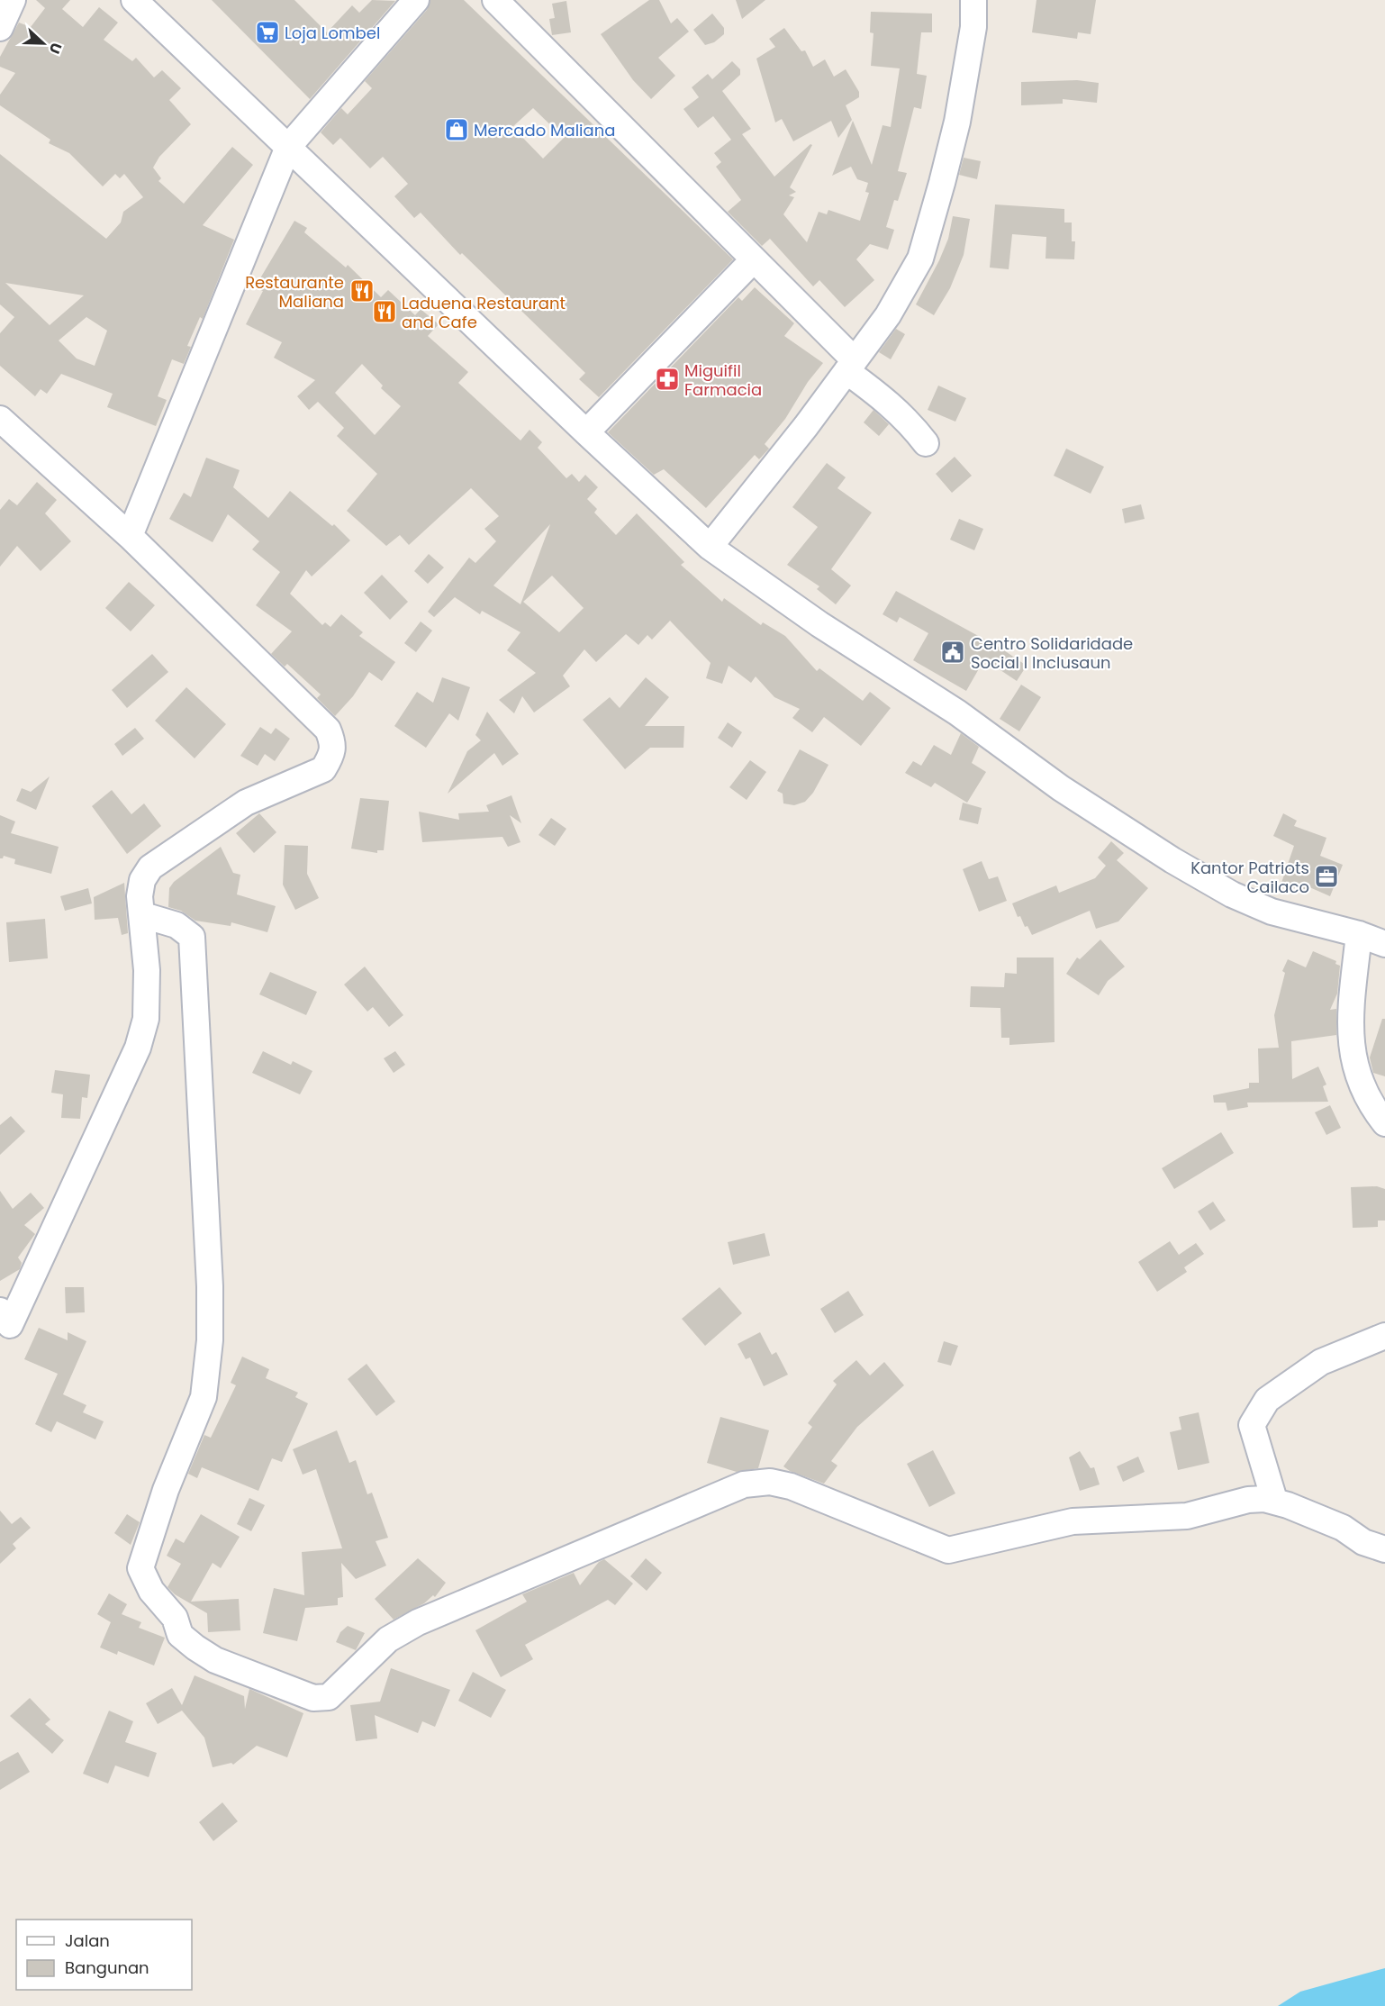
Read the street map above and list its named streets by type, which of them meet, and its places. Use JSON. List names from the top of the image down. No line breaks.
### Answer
{"places":{"supermarket":["Loja Lombel"],"shop":["Mercado Maliana"],"restaurant":["Restaurante Maliana","Laduena Restaurant and Cafe"],"pharmacy":["Miguifil Farmacia"],"public building":["Centro Solidaridade Social I Inclusaun"],"office":["Kantor Patriots Cailaco"]},"legend":["Jalan","Bangunan"],"north":"right"}
